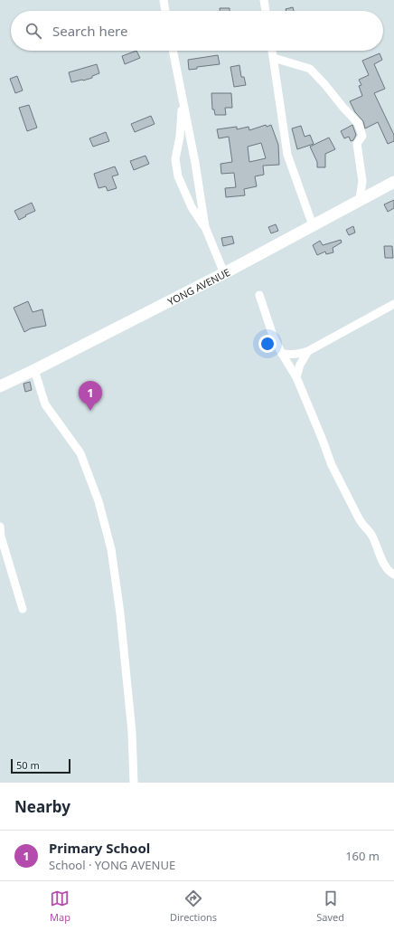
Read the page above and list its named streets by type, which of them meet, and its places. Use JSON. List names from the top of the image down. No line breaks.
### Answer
{"streets":{"street":["YONG AVENUE"]},"scale_bar":"50 m","page":{"search":"Search here","pins":"1","scale":"50 m","heading":"Nearby","list":[{"mark":"1","name":"Primary School","note":"School · YONG AVENUE","value":"160 m"}],"nav":["Map","Directions","Saved"]}}
